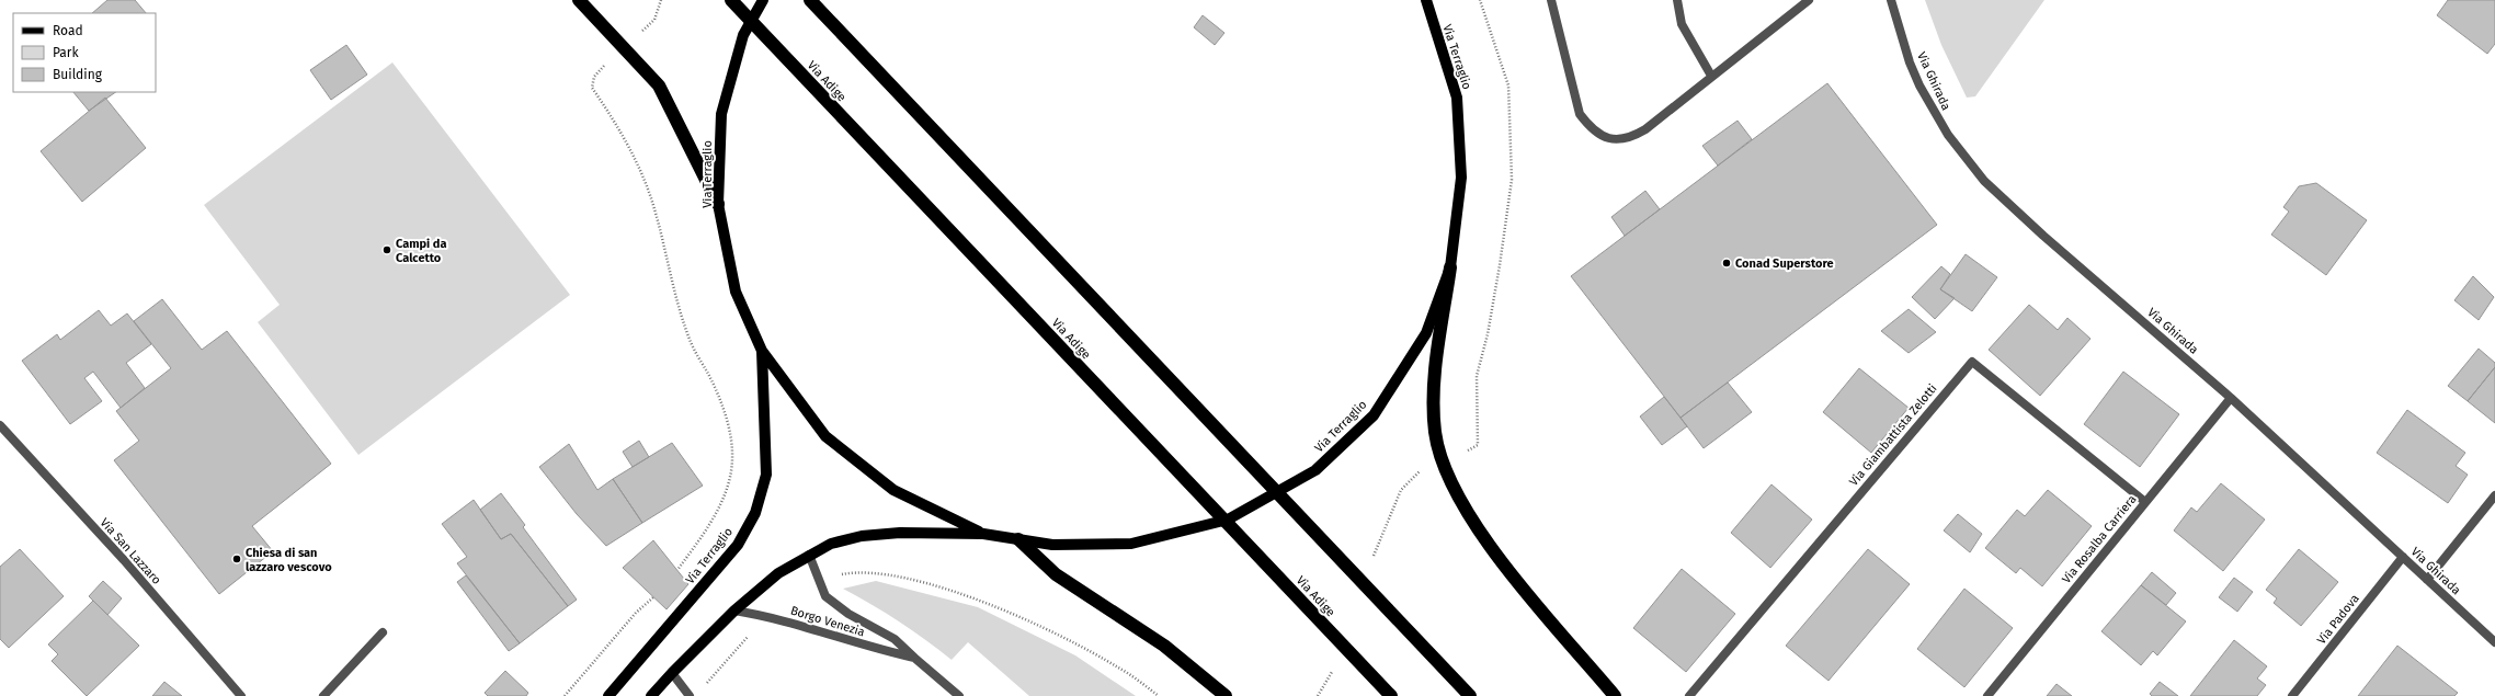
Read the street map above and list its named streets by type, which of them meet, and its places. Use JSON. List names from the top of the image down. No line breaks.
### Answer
{"streets":{"highway":["Via Adige"],"main road":["Via Terraglio"],"street":["Via Ghirada","Via Giambattista Zelotti","Via Rosalba Carriera","Via San Lazzaro","Via Padova","Borgo Venezia"]},"crossings":[["Via Terraglio","Borgo Venezia"],["Via Ghirada","Via Rosalba Carriera"],["Via Ghirada","Via Padova"],["Via Giambattista Zelotti","Via Rosalba Carriera"]],"places":["Campi da Calcetto","Conad Superstore","Chiesa di san lazzaro vescovo"],"legend":["Road","Park","Building"]}
